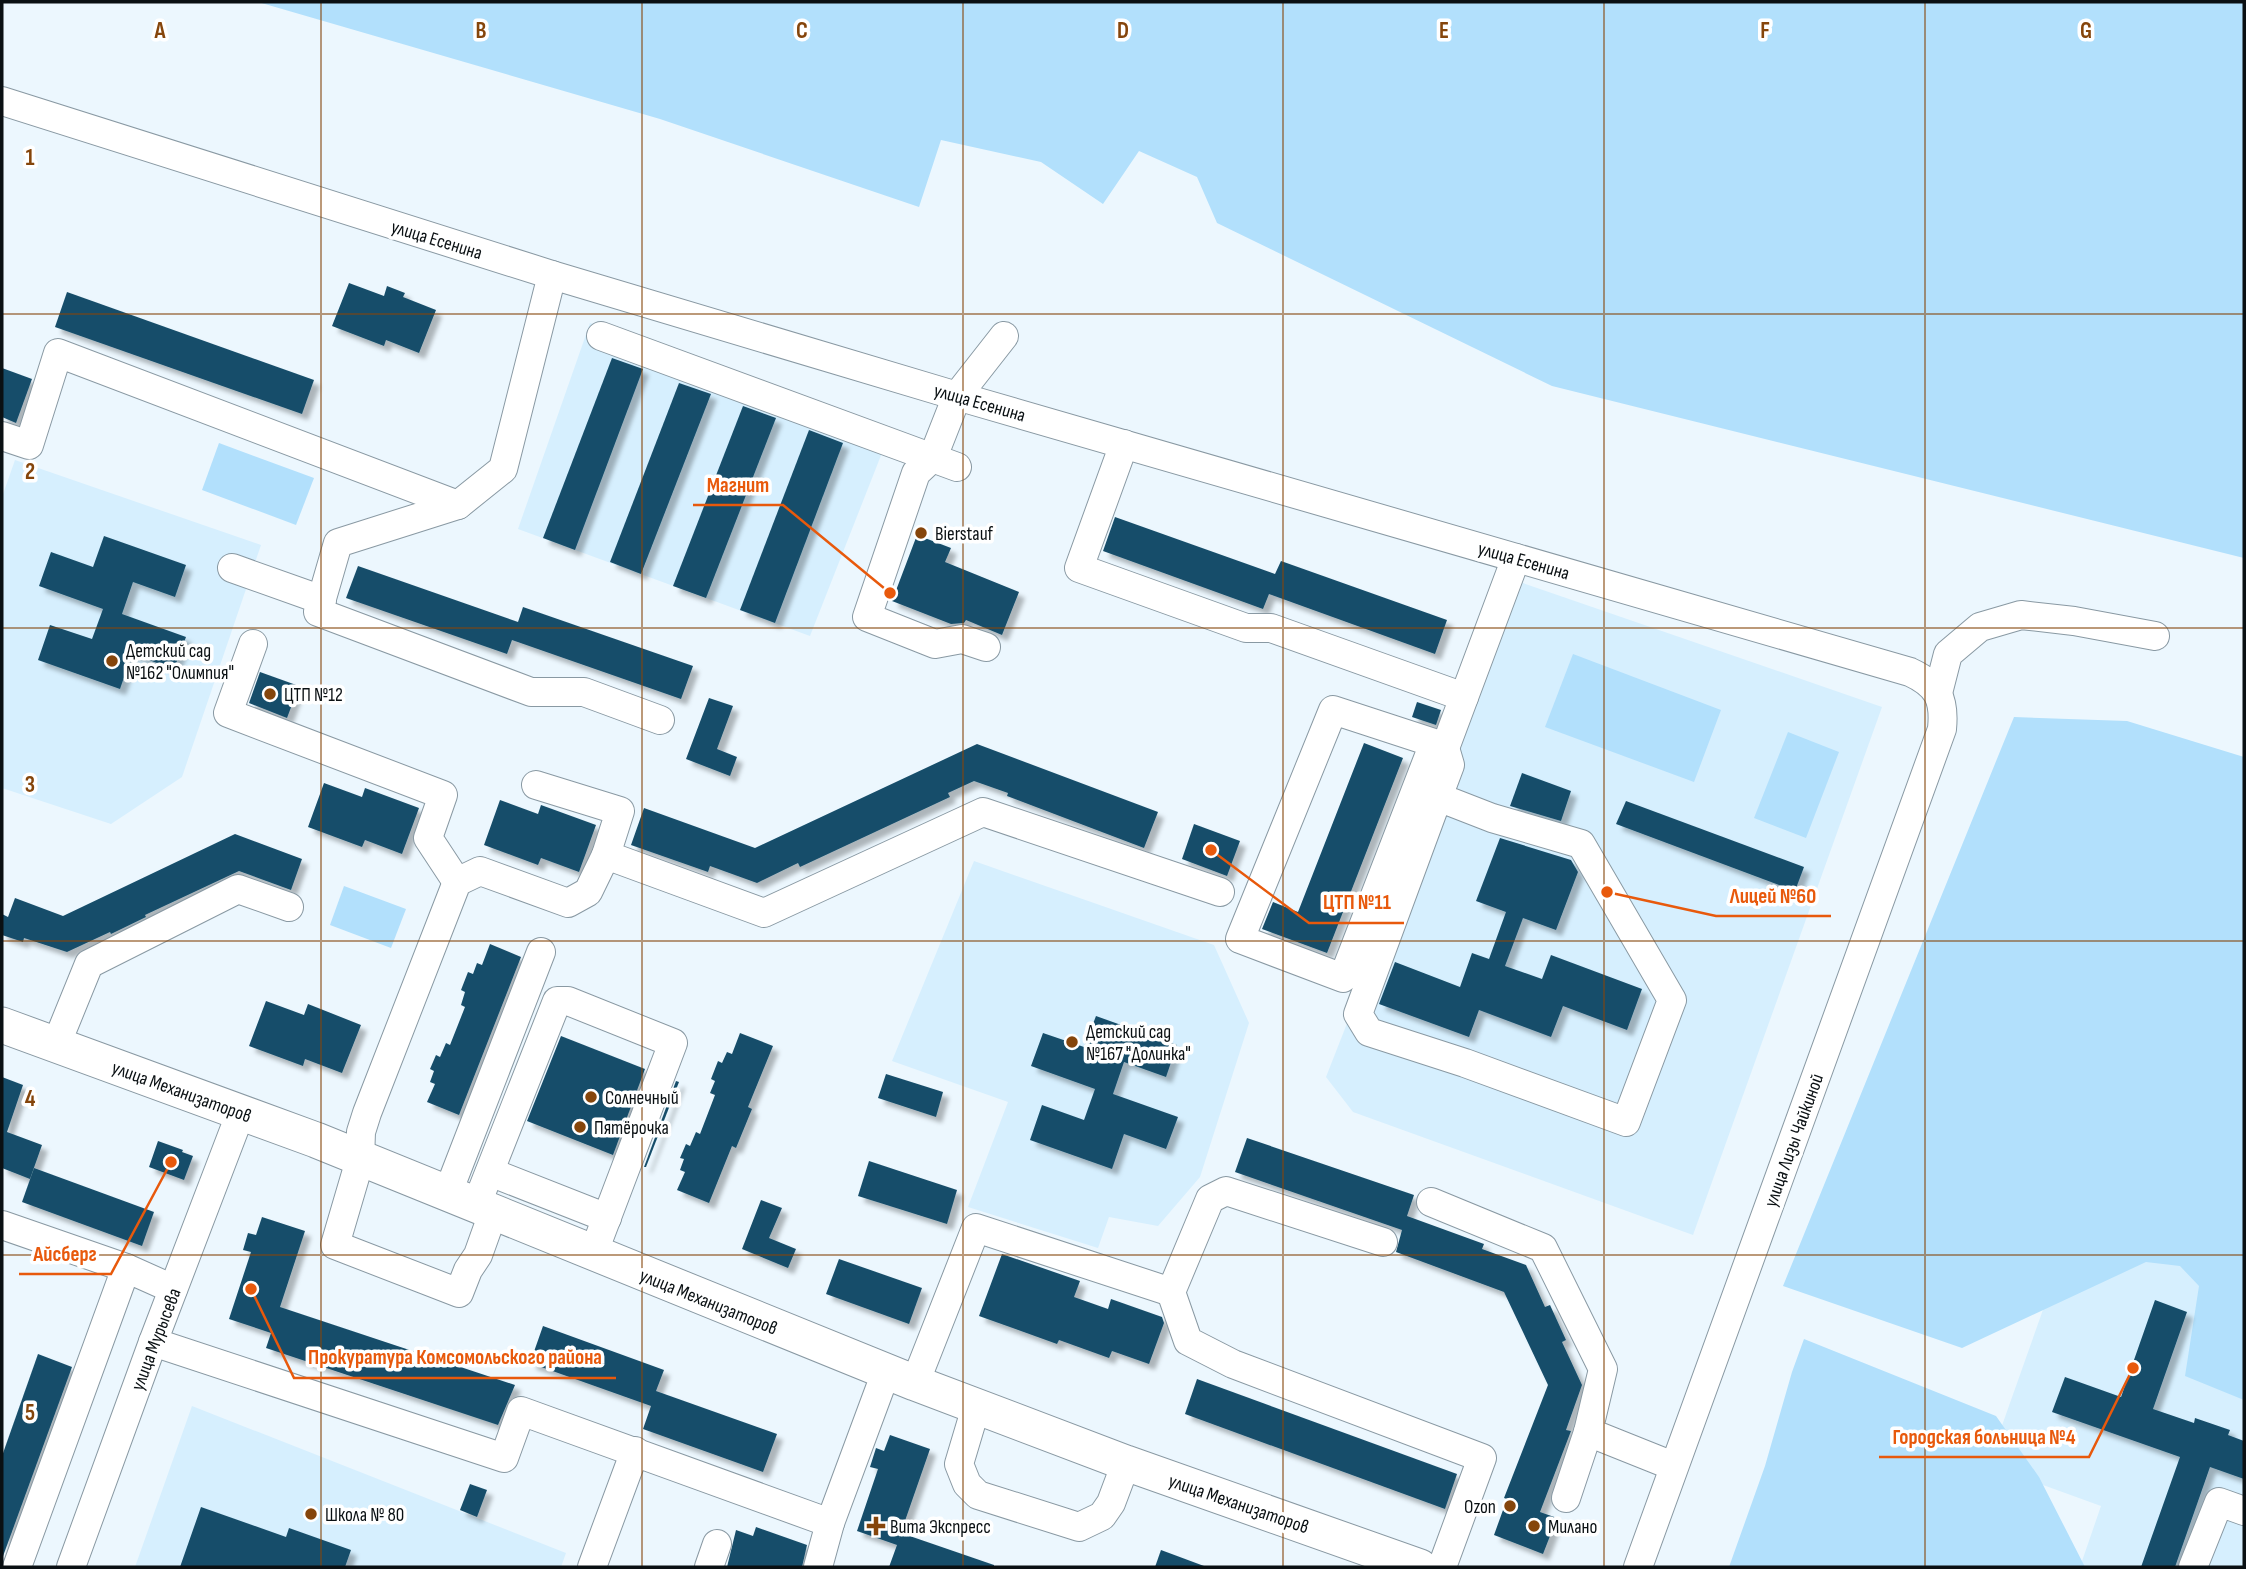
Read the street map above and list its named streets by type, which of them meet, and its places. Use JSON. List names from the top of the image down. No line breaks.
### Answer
{"streets":{"main road":["улица Механизаторов"],"street":["улица Есенина","улица Лизы Чайкиной","улица Мурысева"]},"crossings":[["улица Есенина","улица Лизы Чайкиной"],["улица Механизаторов","улица Мурысева"]],"places":{"other":["Bierstauf","Магнит","Детский сад №162 \"Олимпия\"","ЦТП №12","ЦТП №11","Лицей №60","Детский сад №167 \"Долинка\"","Солнечный","Пятёрочка","Айсберг","Прокуратура Комсомольского района","Городская больница №4","Ozon","Школа № 80","Милано"],"health":["Вита Экспресс"]},"grid":{"columns":["A","B","C","D","E","F","G"],"rows":["1","2","3","4","5"]}}
